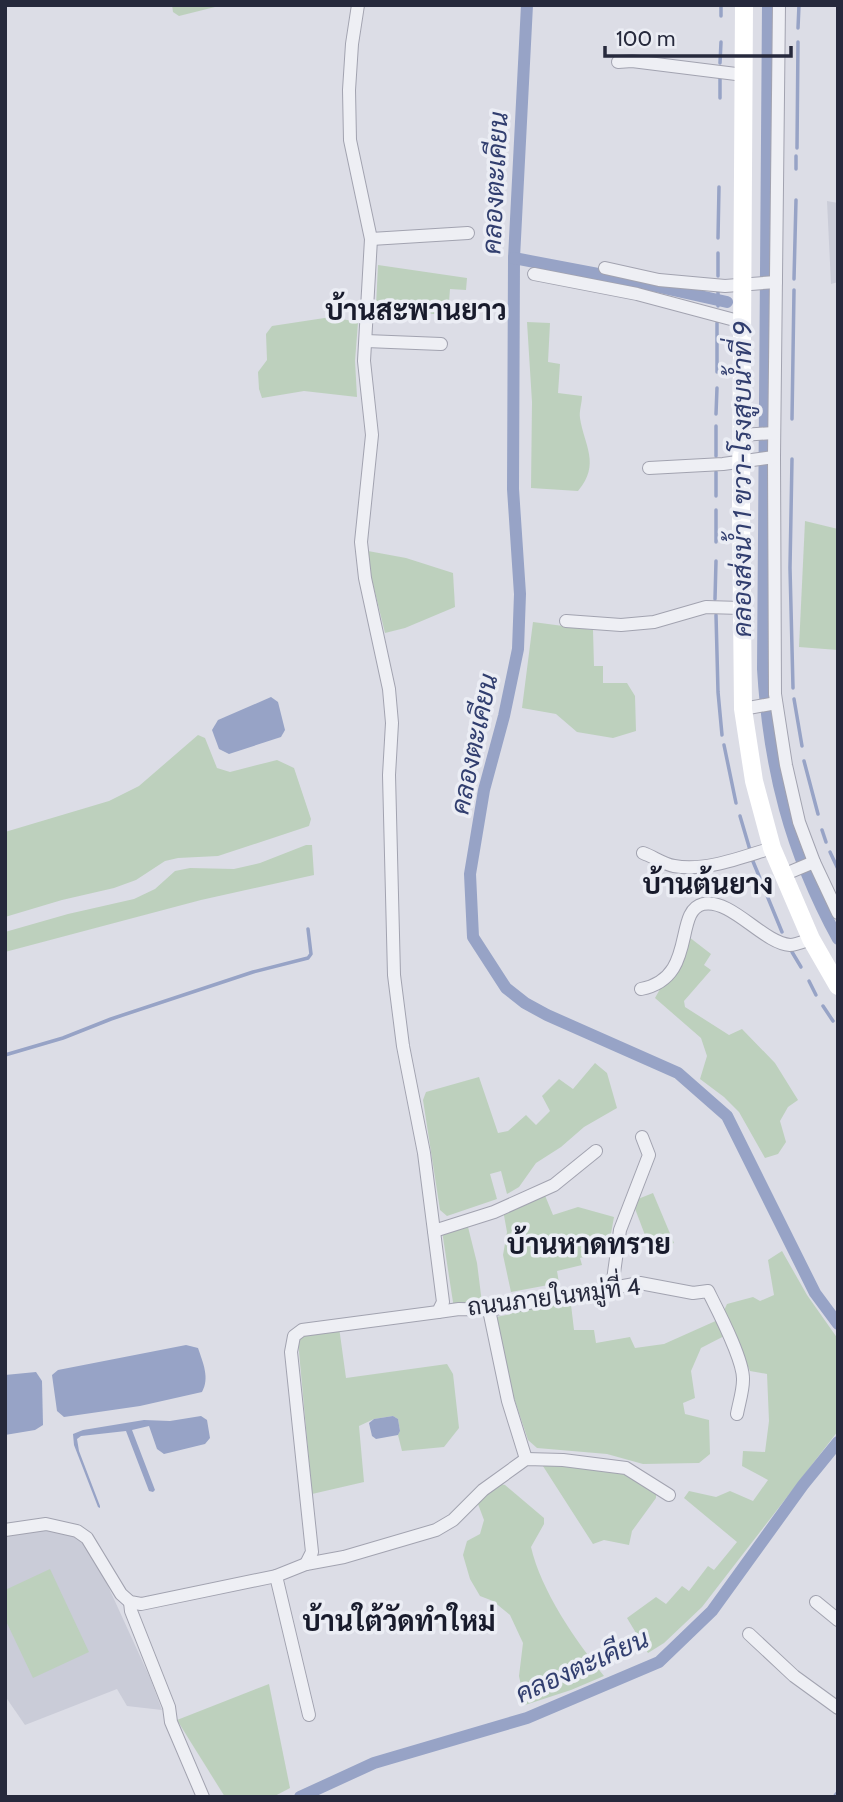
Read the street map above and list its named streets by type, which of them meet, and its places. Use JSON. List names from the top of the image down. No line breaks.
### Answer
{"streets":{"street":["ถนนภายในหมู่ที่ 4"]},"districts":["บ้านสะพานยาว","บ้านต้นยาง","บ้านหาดทราย","บ้านใต้วัดทำใหม่"],"water":["คลองตะเคียน","คลองส่งน้ำ 1 ขวา-โรงสูบน้ำที่ 9"],"scale_bar":"100 m"}
